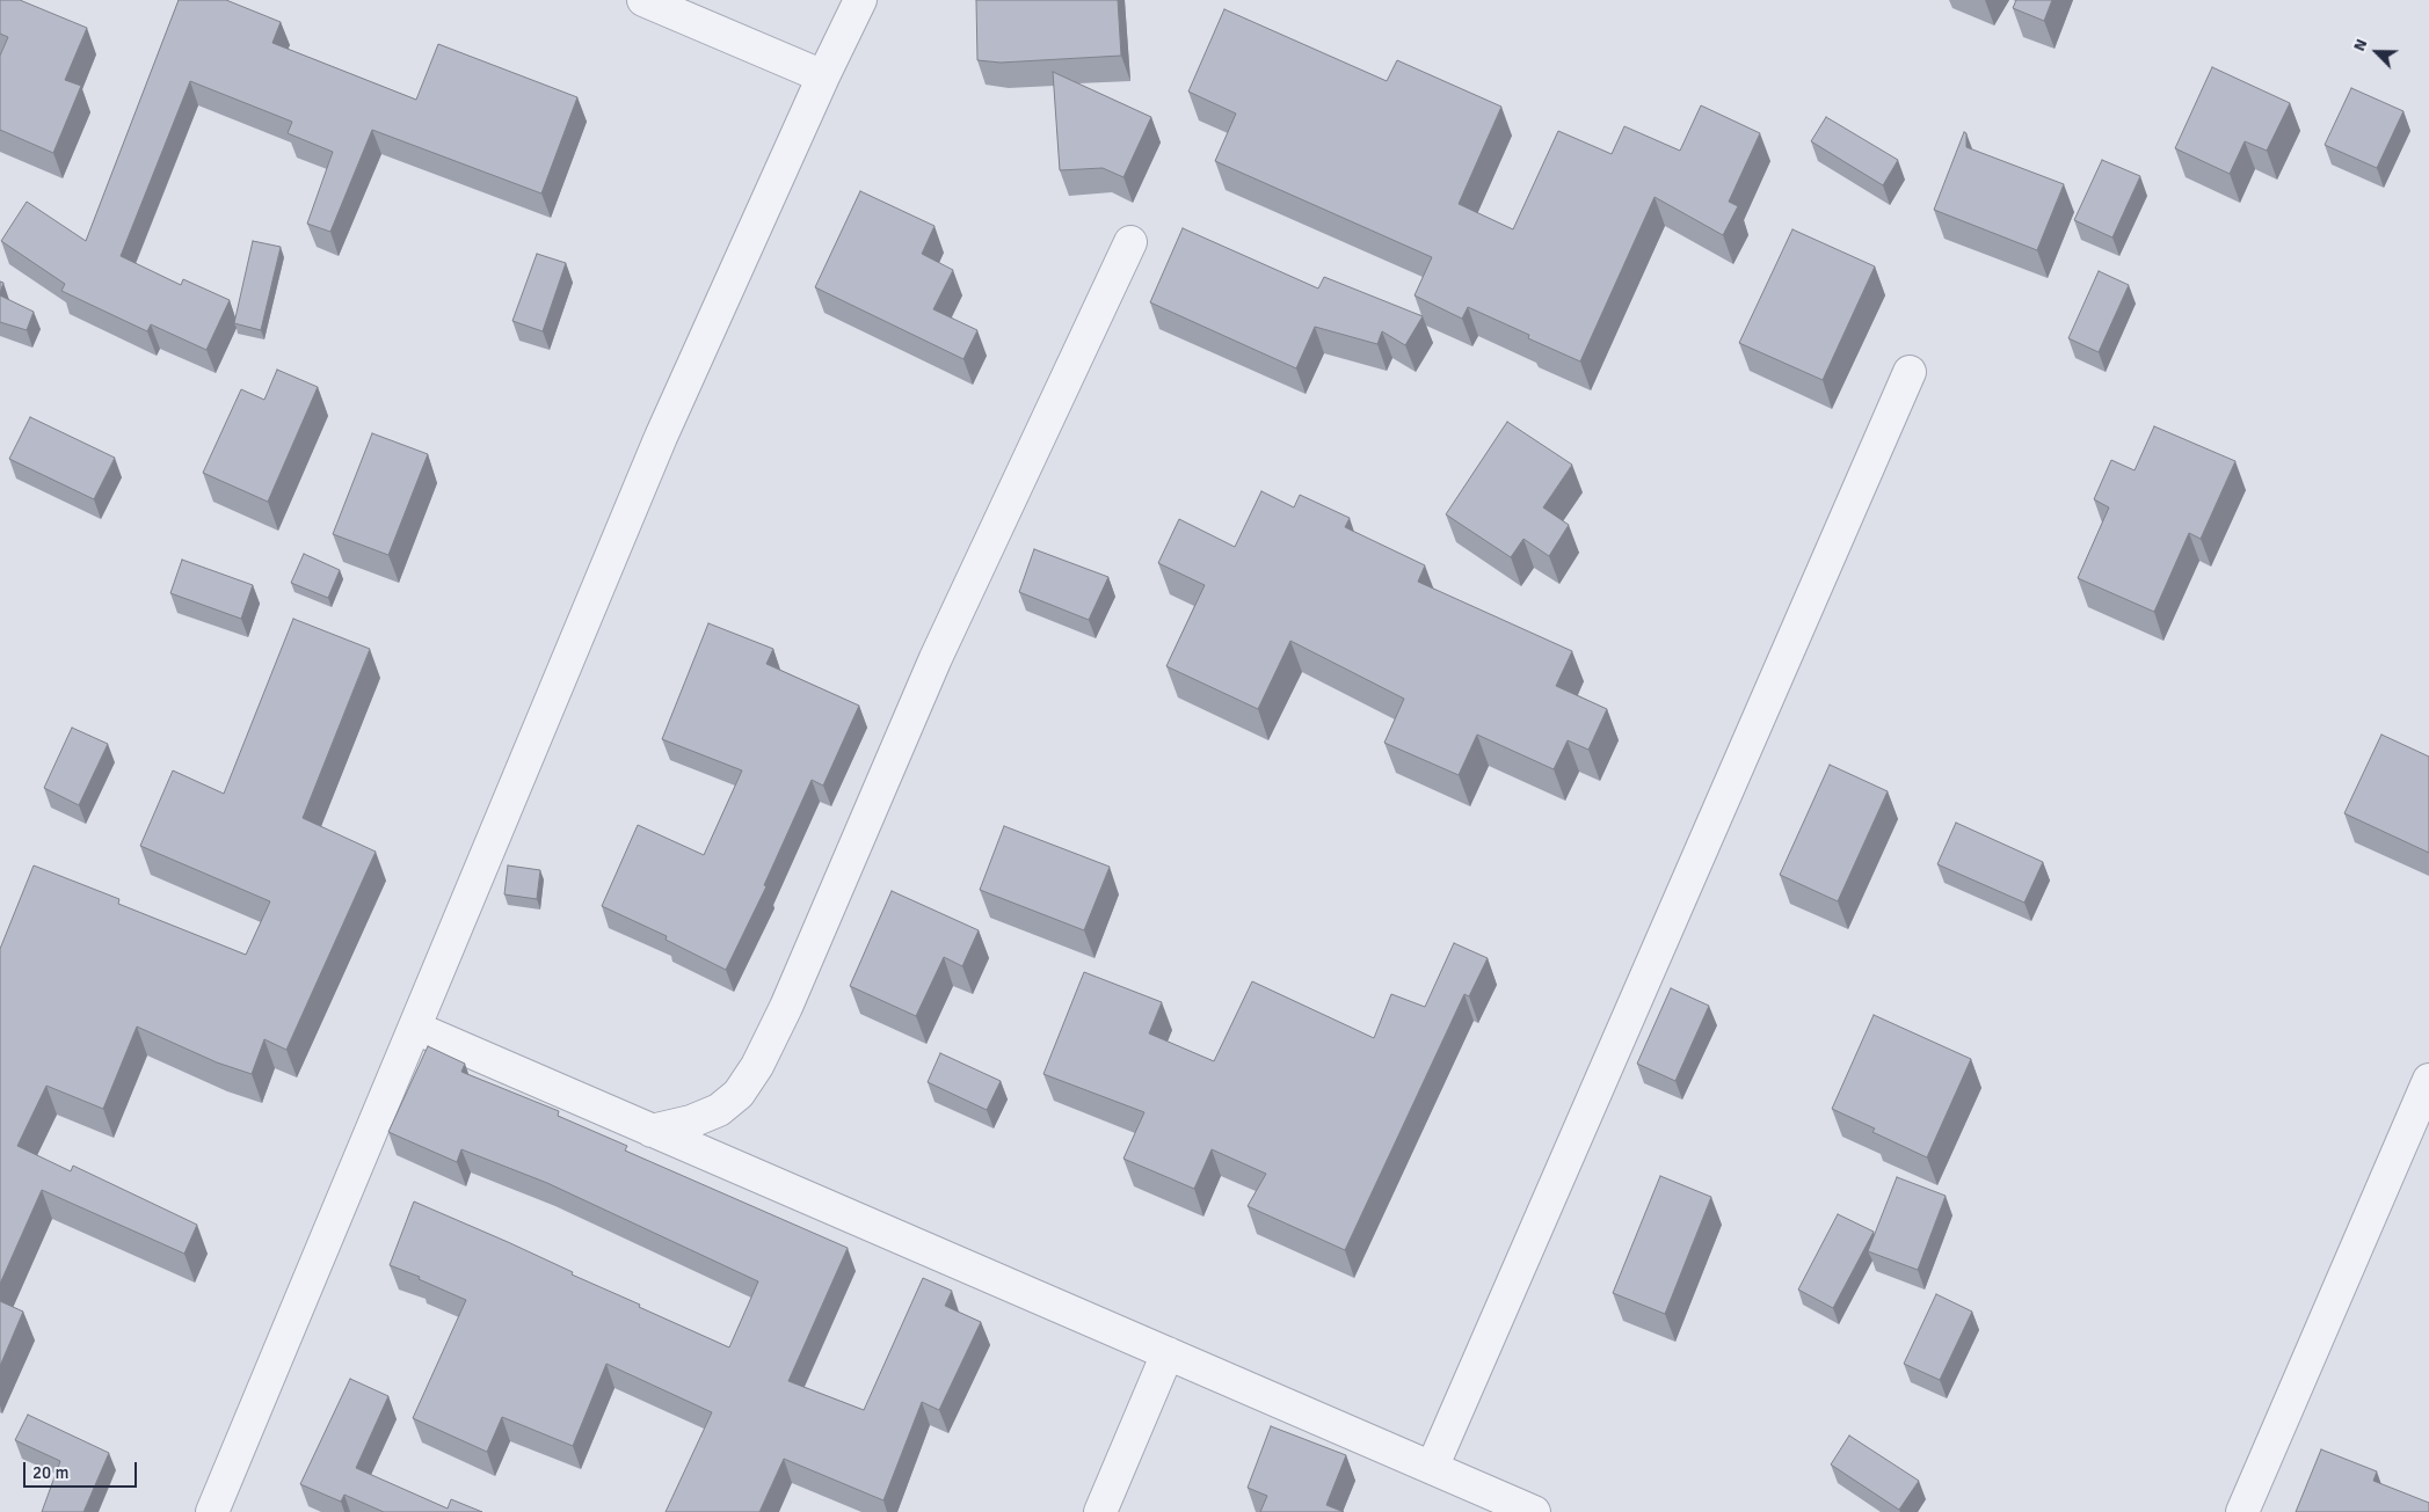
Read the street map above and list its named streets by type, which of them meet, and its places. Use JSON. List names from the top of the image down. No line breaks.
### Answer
{"scale_bar":"20 m","north":"top left"}
